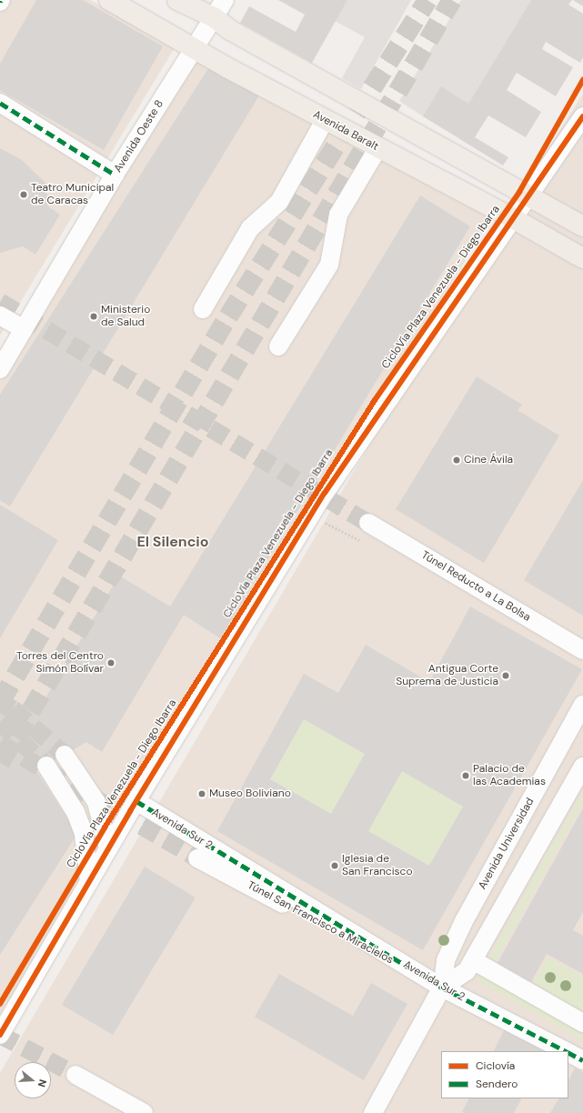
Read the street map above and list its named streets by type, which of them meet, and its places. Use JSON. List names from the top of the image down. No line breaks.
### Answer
{"streets":{"main road":["Avenida Baralt"],"street":["Avenida Oeste 8","Túnel Reducto a La Bolsa","Avenida Sur 2","Avenida Universidad","Túnel San Francisco a Miracielos"],"cycle path":["CicloVía Plaza Venezuela - Diego Ibarra"]},"crossings":[["Avenida Baralt","Avenida Oeste 8"],["Avenida Sur 2","Avenida Universidad"],["Avenida Sur 2","Túnel San Francisco a Miracielos"],["Avenida Universidad","Túnel San Francisco a Miracielos"]],"districts":["El Silencio"],"places":["Teatro Municipal de Caracas","Ministerio de Salud","Cine Ávila","Torres del Centro Simón Bolívar","Antigua Corte Suprema de Justicia","Palacio de las Academias","Museo Boliviano","Iglesia de San Francisco"],"legend":["Ciclovía","Sendero"],"north":"right"}
